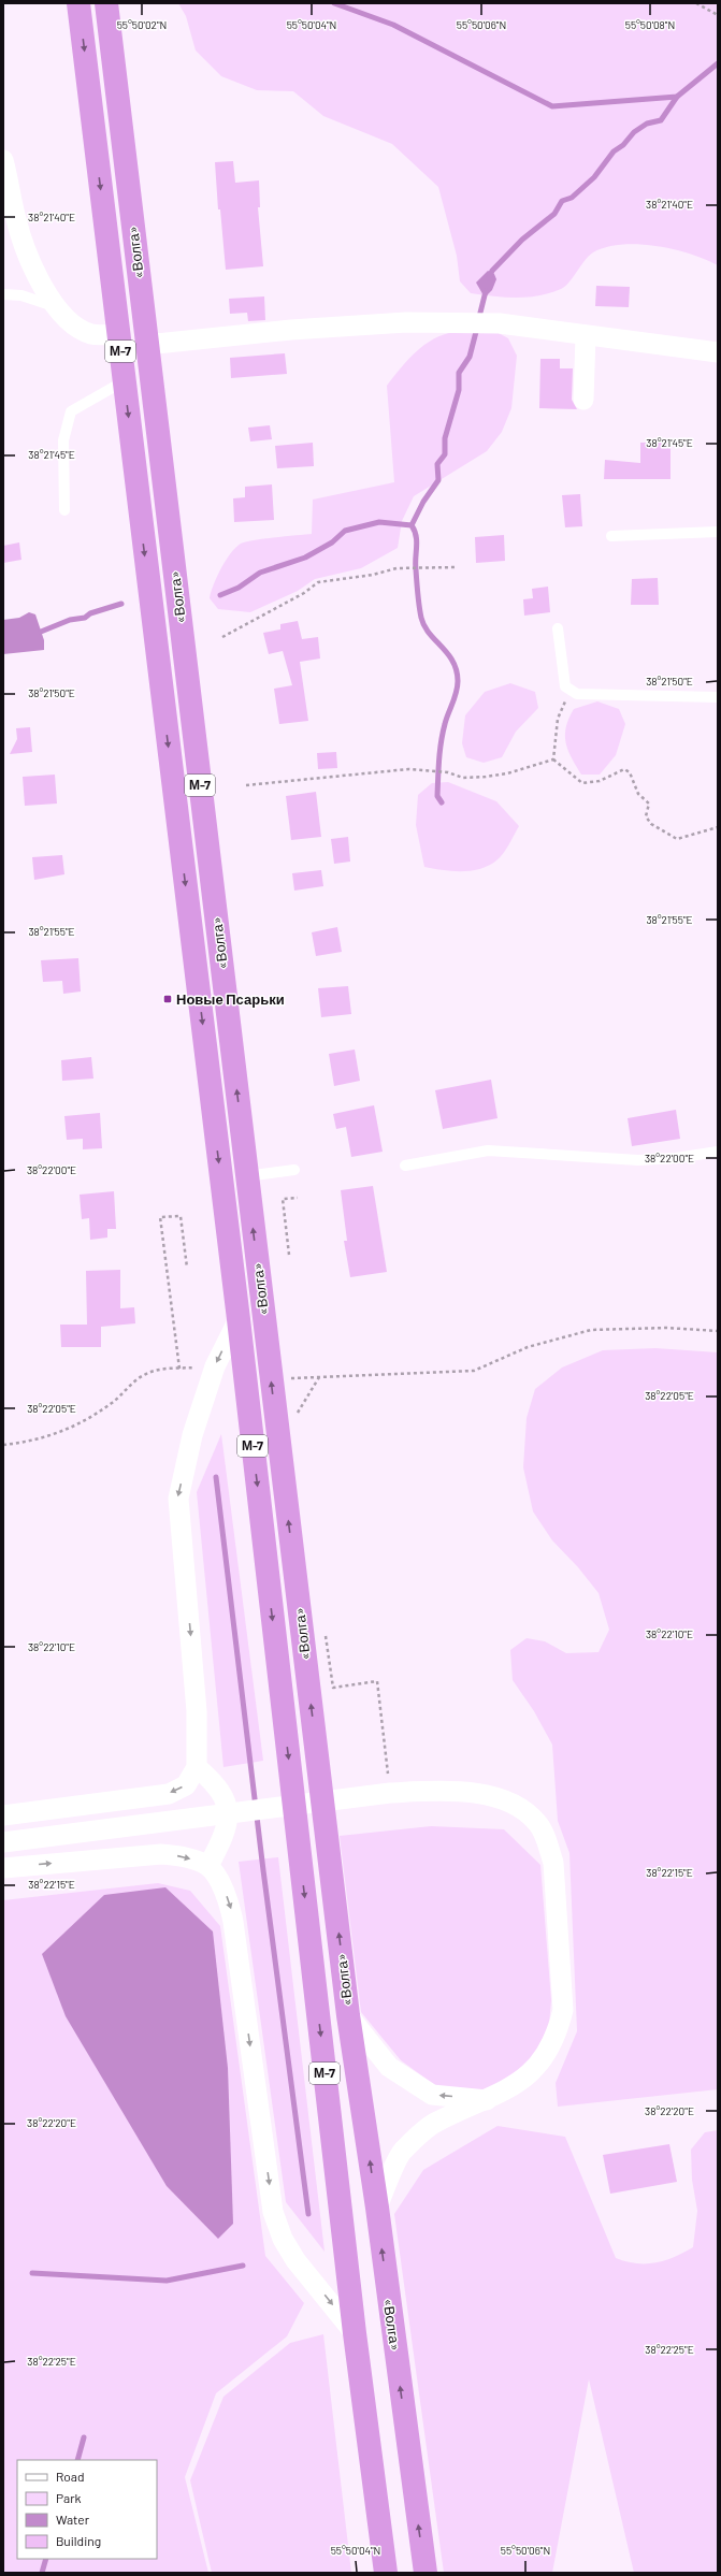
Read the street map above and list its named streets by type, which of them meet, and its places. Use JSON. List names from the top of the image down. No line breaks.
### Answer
{"streets":{"highway":["«Волга»","М-7"]},"places":{"transit":["Новые Псарьки"]},"legend":["Road","Park","Water","Building"],"coordinates":["55°50'02\"N","55°50'04\"N","55°50'06\"N","55°50'08\"N","38°21'40\"E","38°21'45\"E","38°21'50\"E","38°21'55\"E","38°22'00\"E","38°22'05\"E","38°22'10\"E","38°22'15\"E","38°22'20\"E","38°22'25\"E"]}
